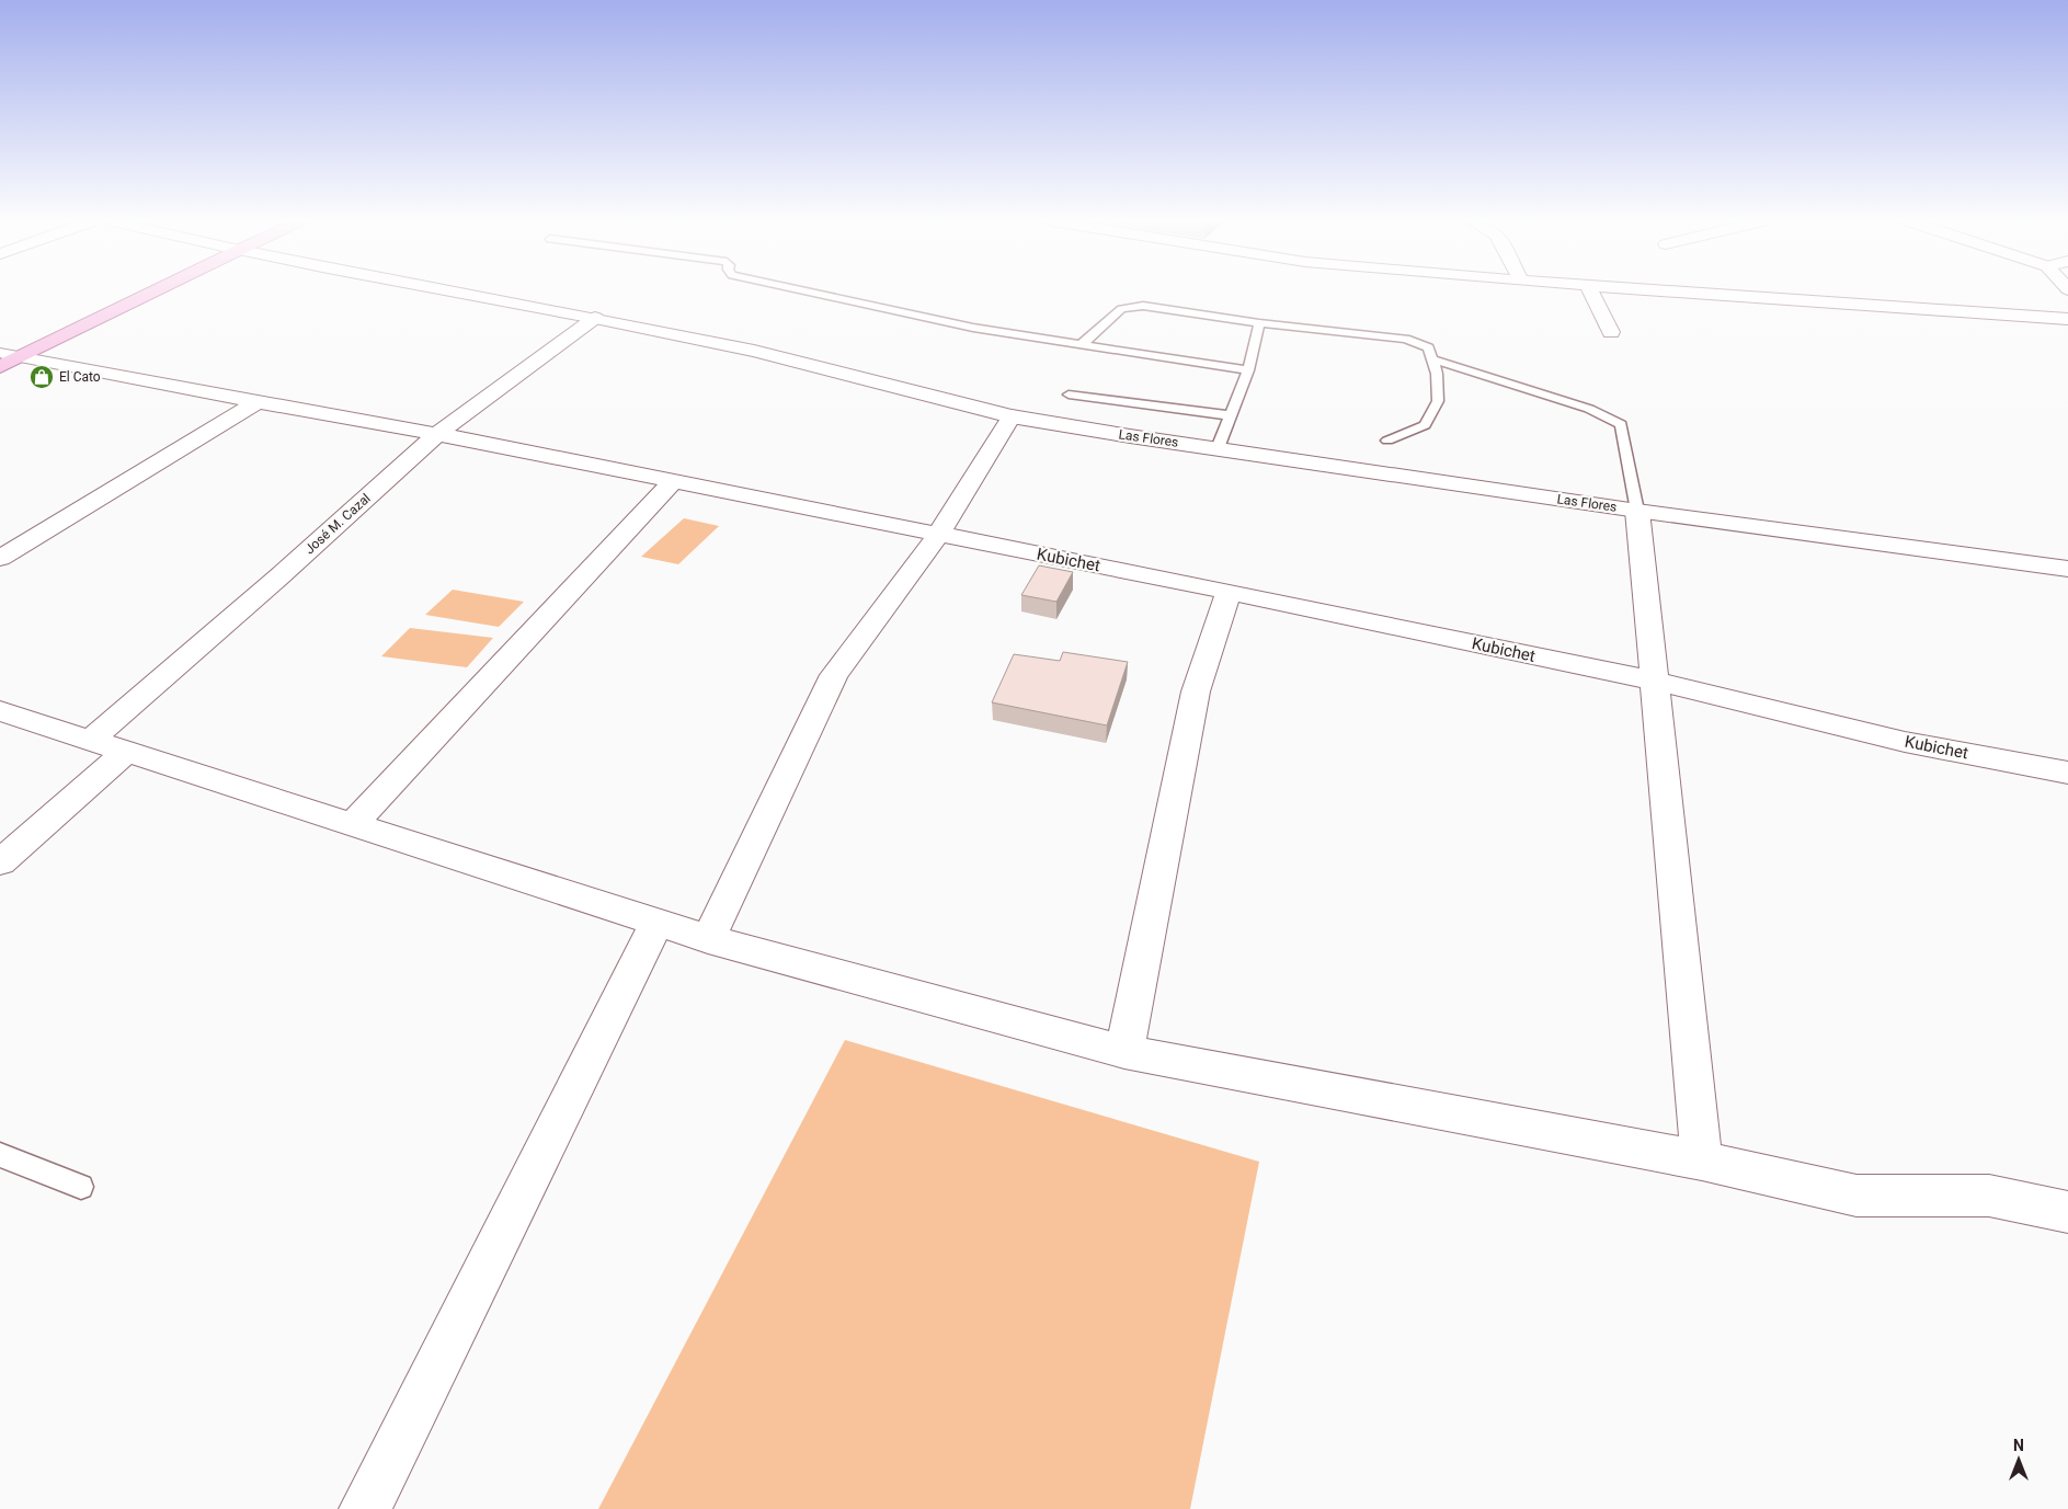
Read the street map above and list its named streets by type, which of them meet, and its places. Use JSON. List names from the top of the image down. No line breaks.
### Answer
{"streets":{"street":["Las Flores","José M. Cazal","Kubichet"]},"crossings":[["Las Flores","José M. Cazal"],["José M. Cazal","Kubichet"]],"places":{"shop":["El Cato"]},"north":"top"}
